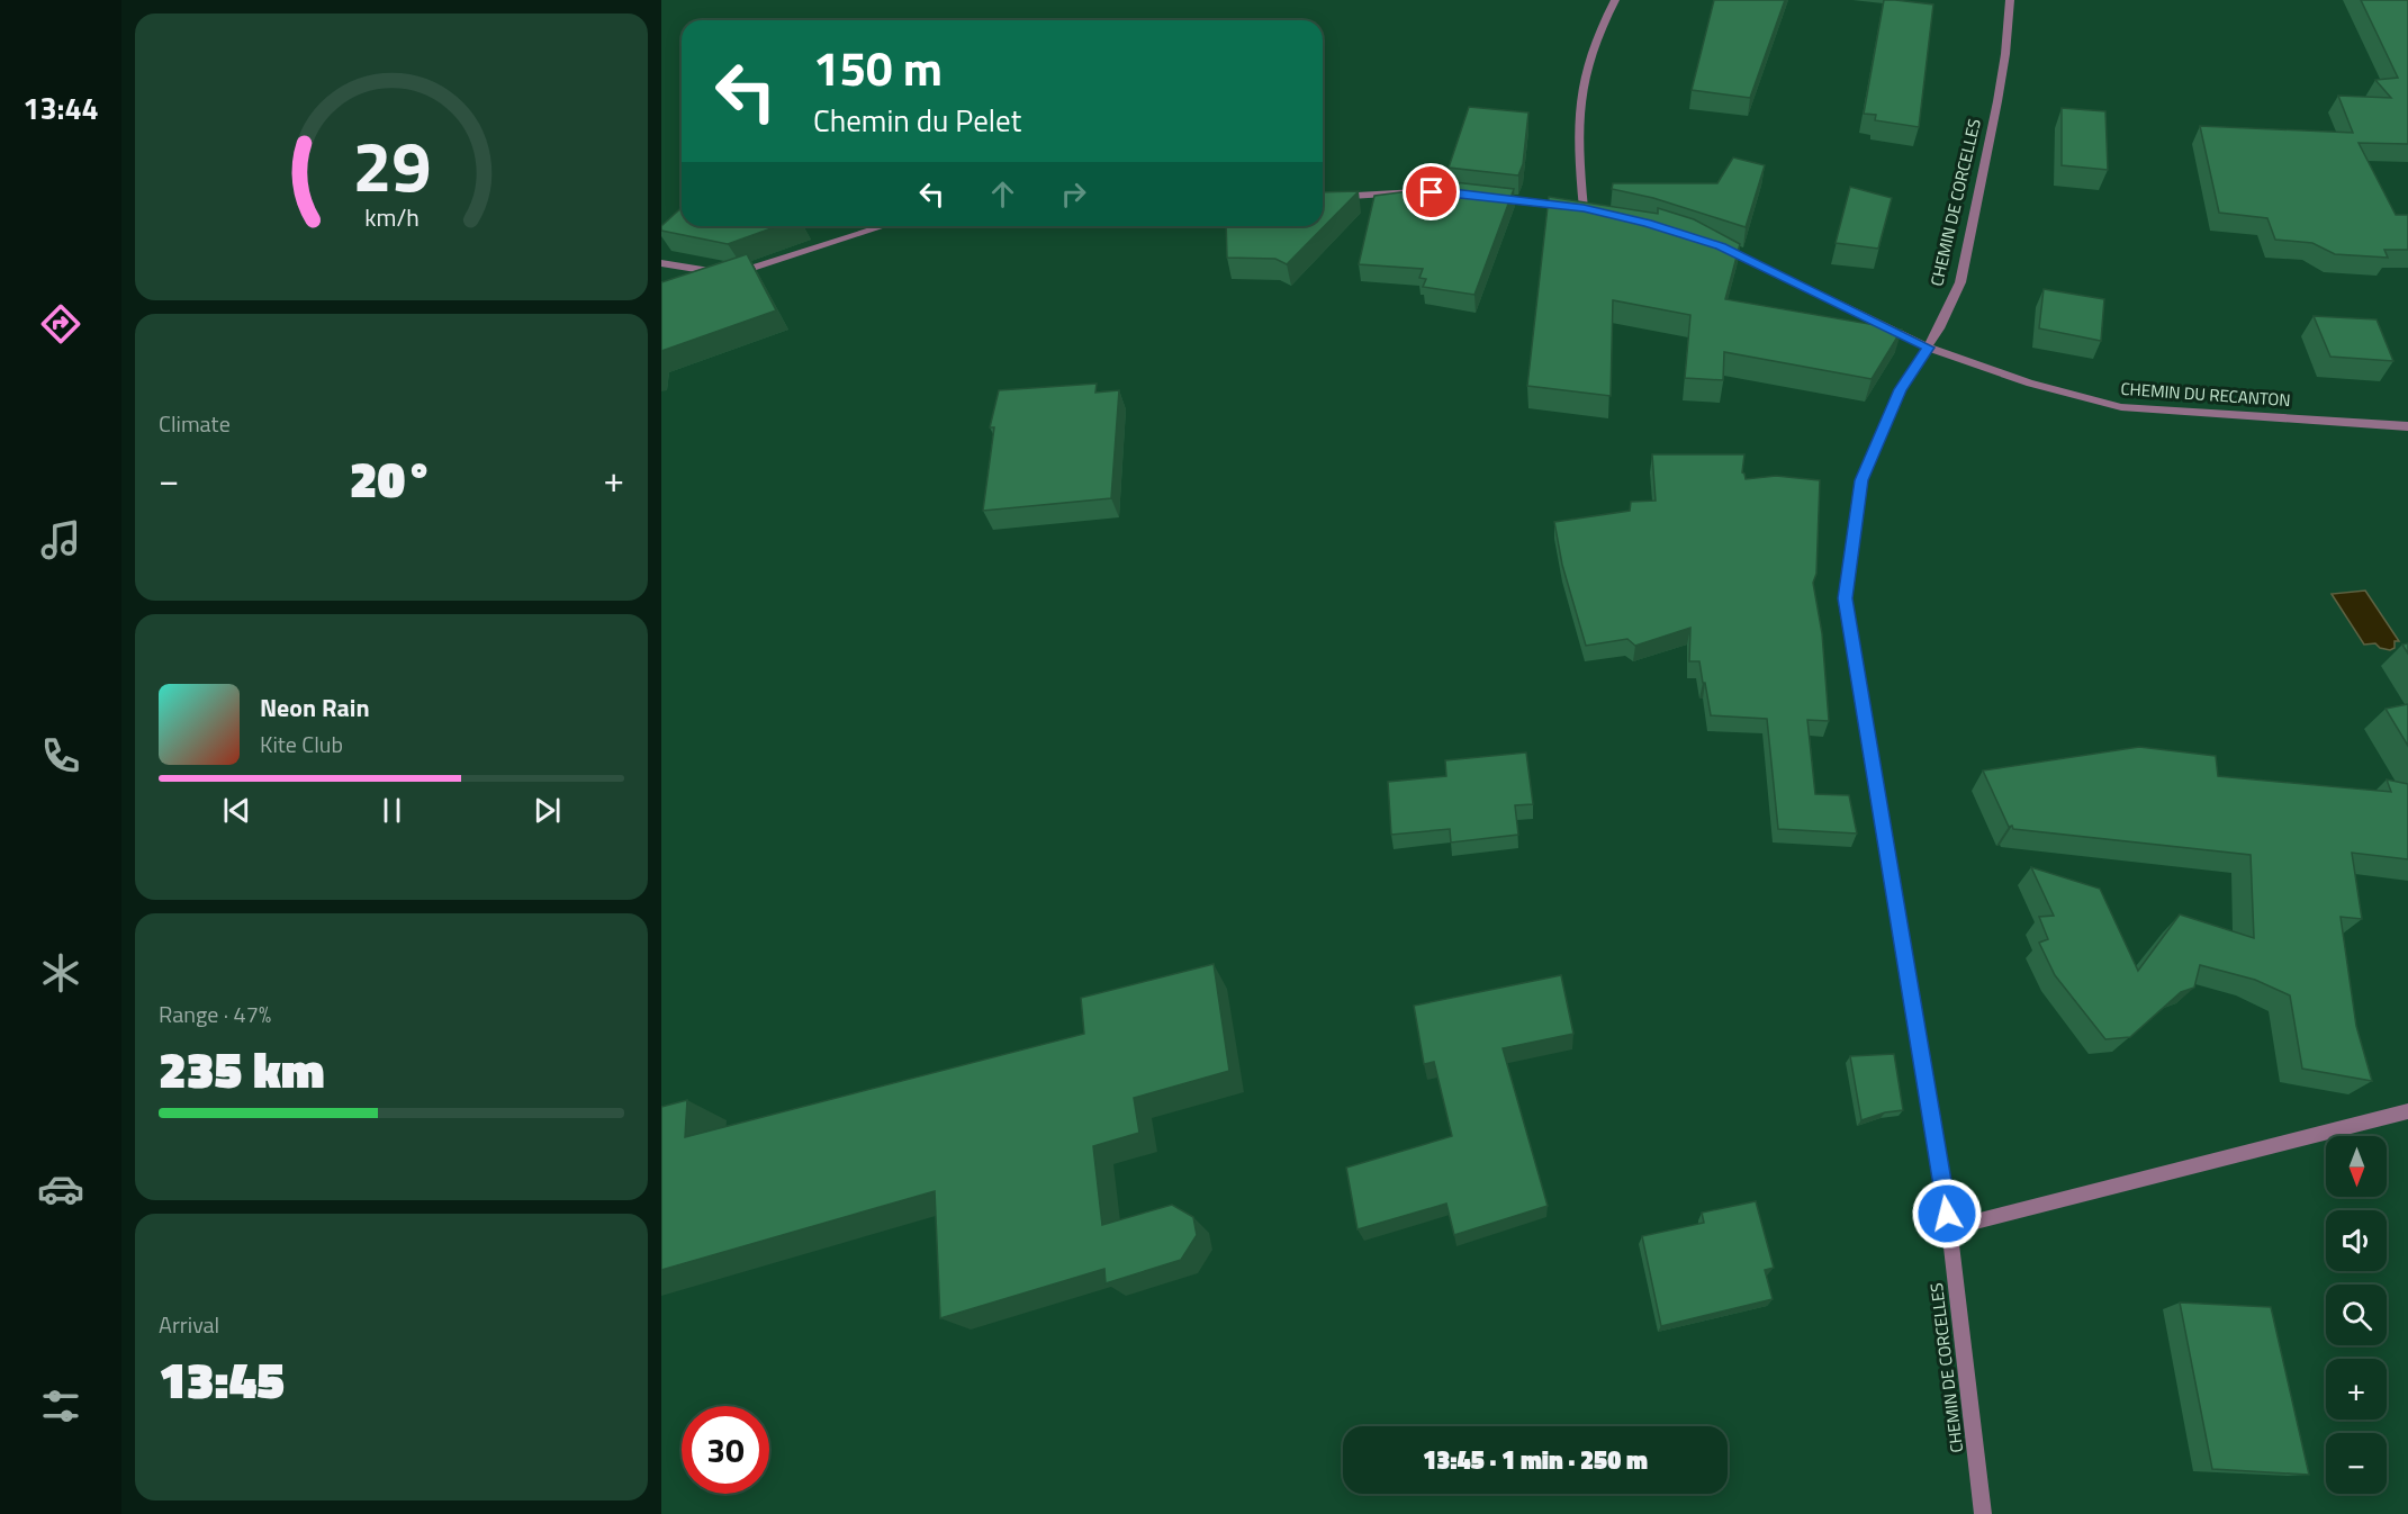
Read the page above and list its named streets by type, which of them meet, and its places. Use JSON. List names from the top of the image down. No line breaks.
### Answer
{"streets":{"street":["CHEMIN DE CORCELLES","CHEMIN DU RECANTON"]},"crossings":[["CHEMIN DE CORCELLES","CHEMIN DU RECANTON"]],"north":"bottom","page":{"tabs":"13:44","turn":["150 m","Chemin du Pelet"],"tile":["Climate",["Range · 47%","235 km"],["Arrival","13:45"]],"heat":["−","20°","+"],"song":["Neon Rain","Kite Club"],"map_buttons":["+","−"],"limit":"30","trip":"13:45 · 1 min · 250 m","gauge":["29","km/h"]}}
